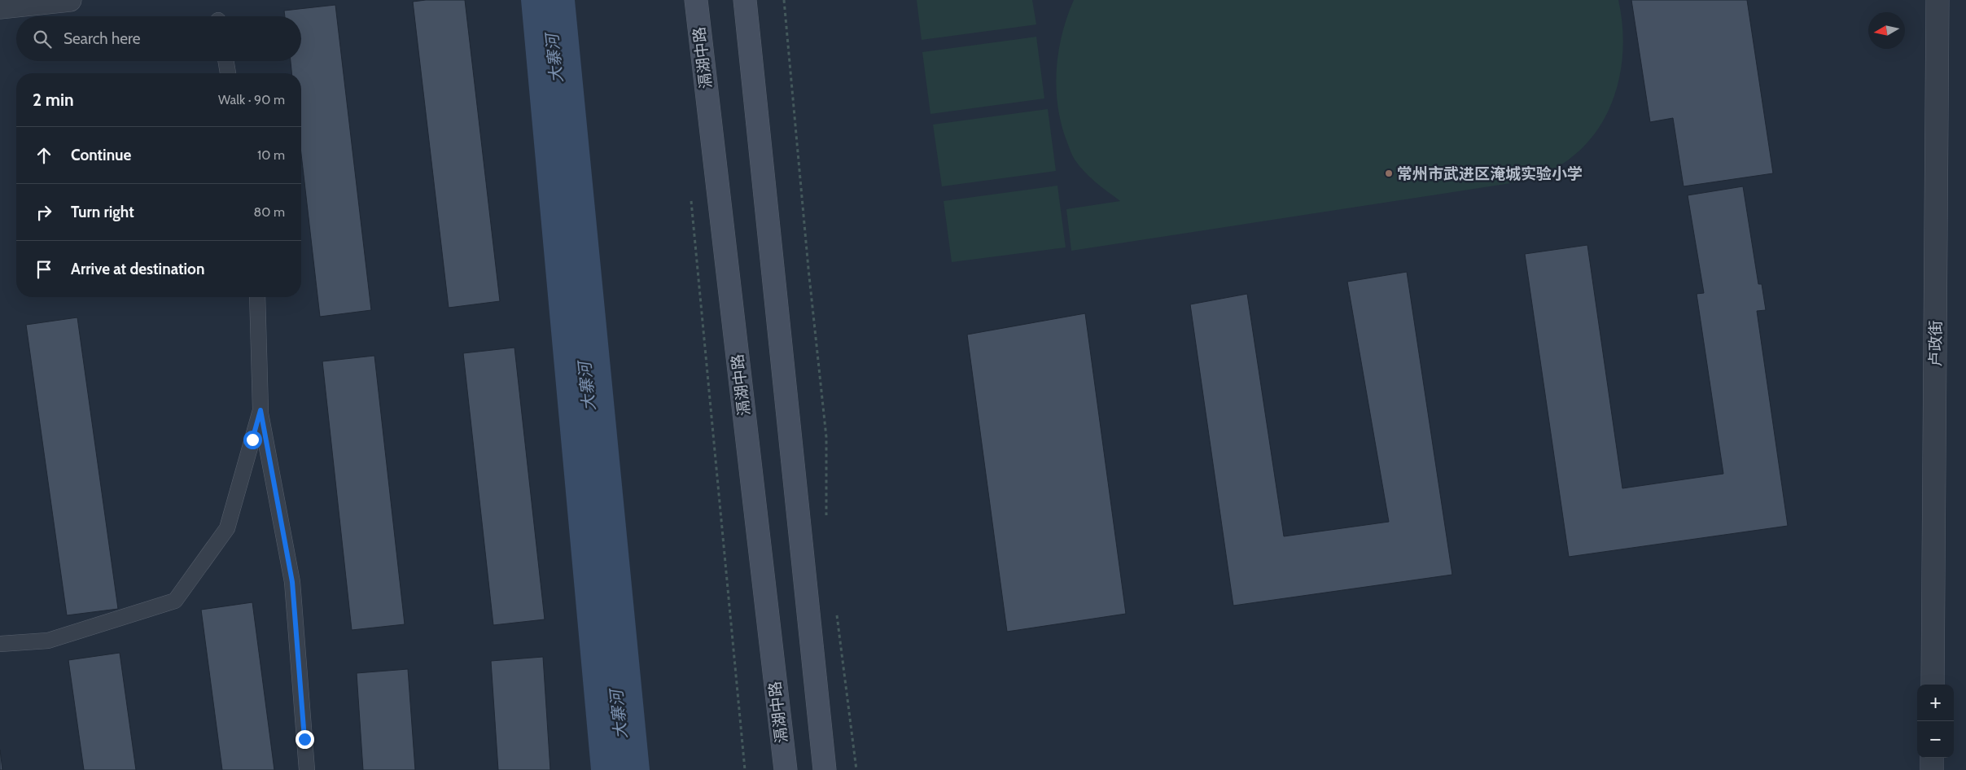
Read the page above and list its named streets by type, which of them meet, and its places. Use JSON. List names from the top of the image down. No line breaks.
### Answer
{"streets":{"main road":["滆湖中路"],"street":["卢政街"]},"water":["大寨河"],"places":["常州市武进区淹城实验小学"],"north":"left","page":{"search":"Search here","heading":["2 min","Walk · 90 m"],"list":[["Continue","10 m"],["Turn right","80 m"],"Arrive at destination"],"map_buttons":["+","−"]}}
